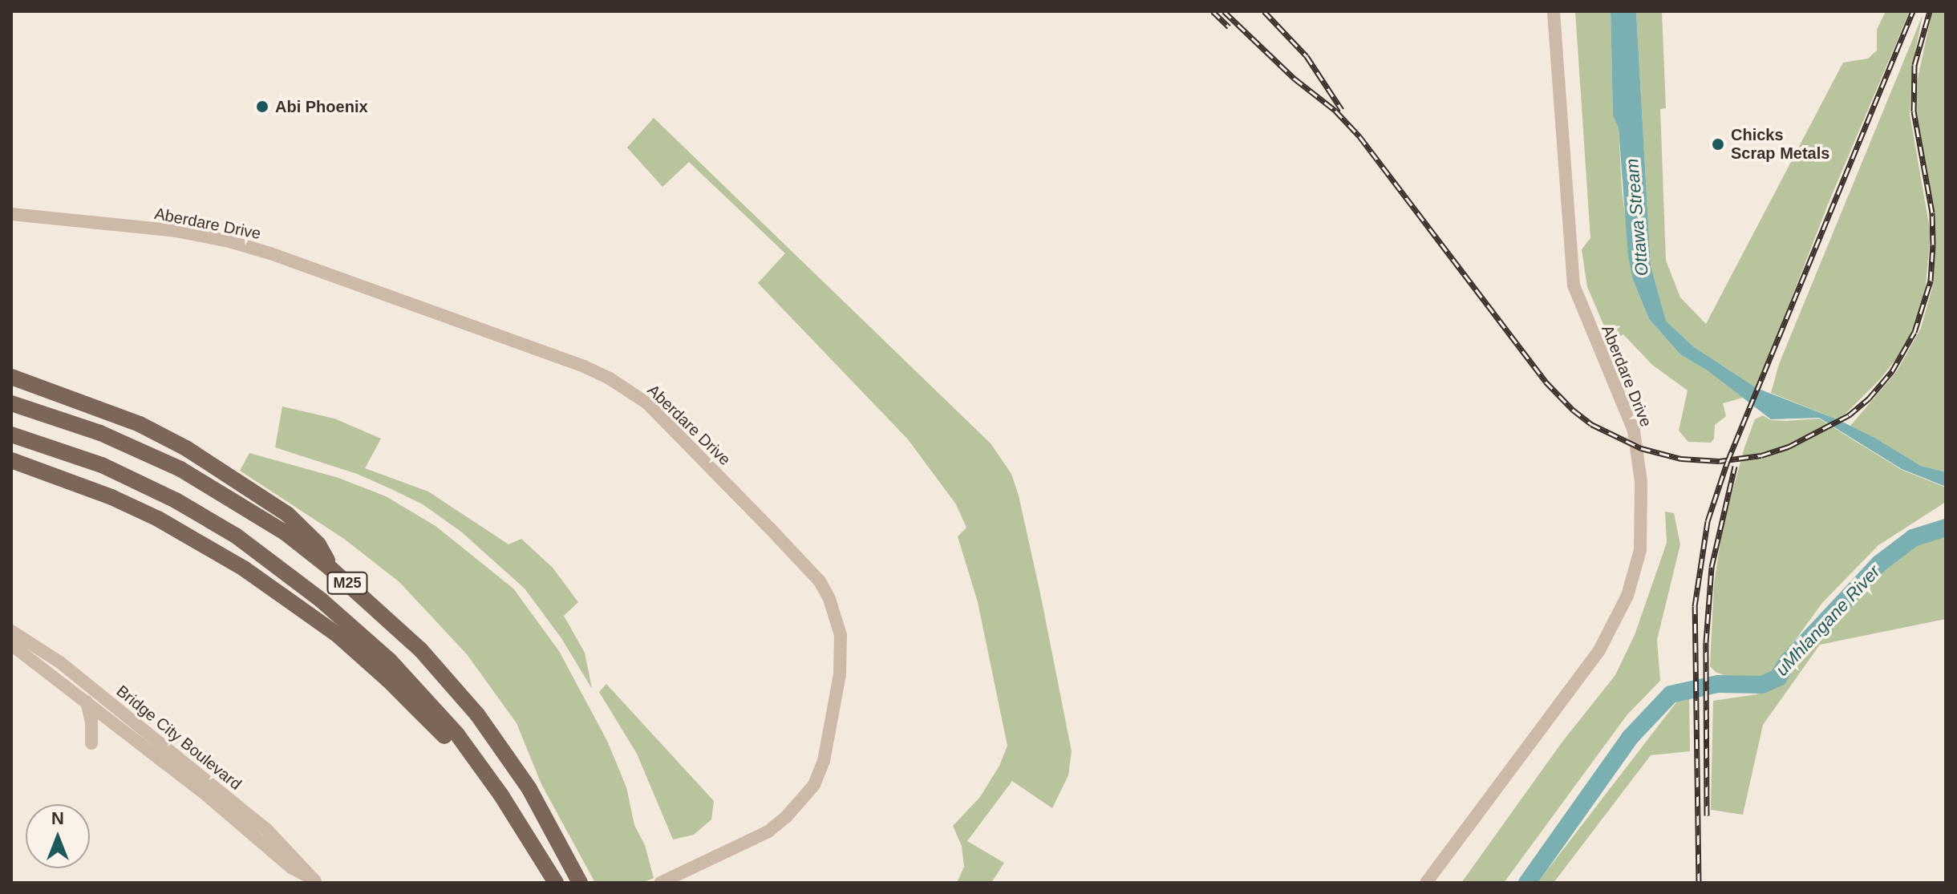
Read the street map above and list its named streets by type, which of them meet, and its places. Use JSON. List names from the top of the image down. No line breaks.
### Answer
{"streets":{"main road":["M25"],"street":["Aberdare Drive","Bridge City Boulevard"]},"water":["Ottawa Stream","uMhlangane River"],"places":["Abi Phoenix","Chicks Scrap Metals"],"north":"top"}
